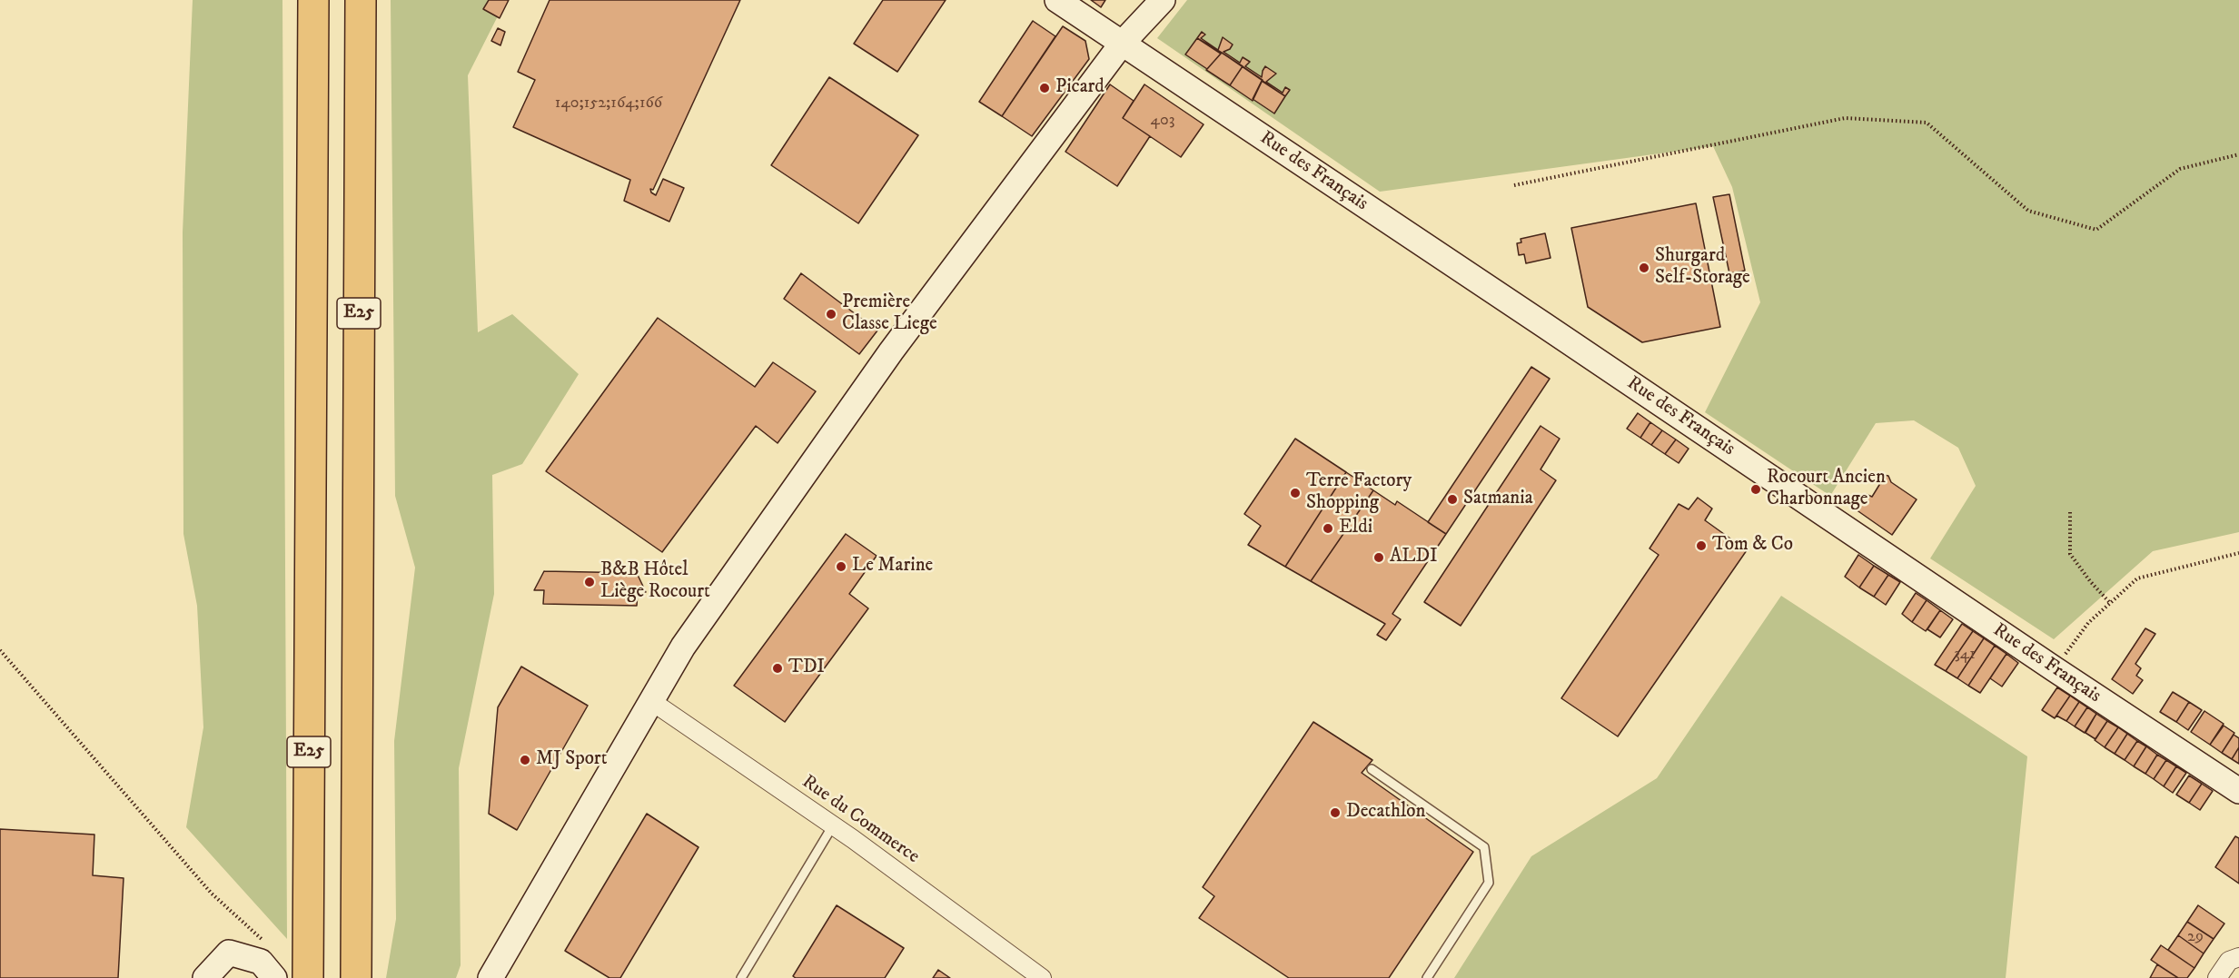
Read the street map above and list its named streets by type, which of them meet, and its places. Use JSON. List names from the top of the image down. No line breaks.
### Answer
{"streets":{"highway":["E25"],"main road":["Rue des Français"],"street":["Rue du Commerce"]},"places":["Picard","Shurgard Self-Storage","Première Classe Liege","Rocourt Ancien Charbonnage","Terre Factory Shopping","Satmania","Eldi","Tom & Co","ALDI","Le Marine","B&B Hôtel Liège Rocourt","TDI","MJ Sport","Decathlon"],"house_numbers":["140;152;164;166","403","341","29"]}
